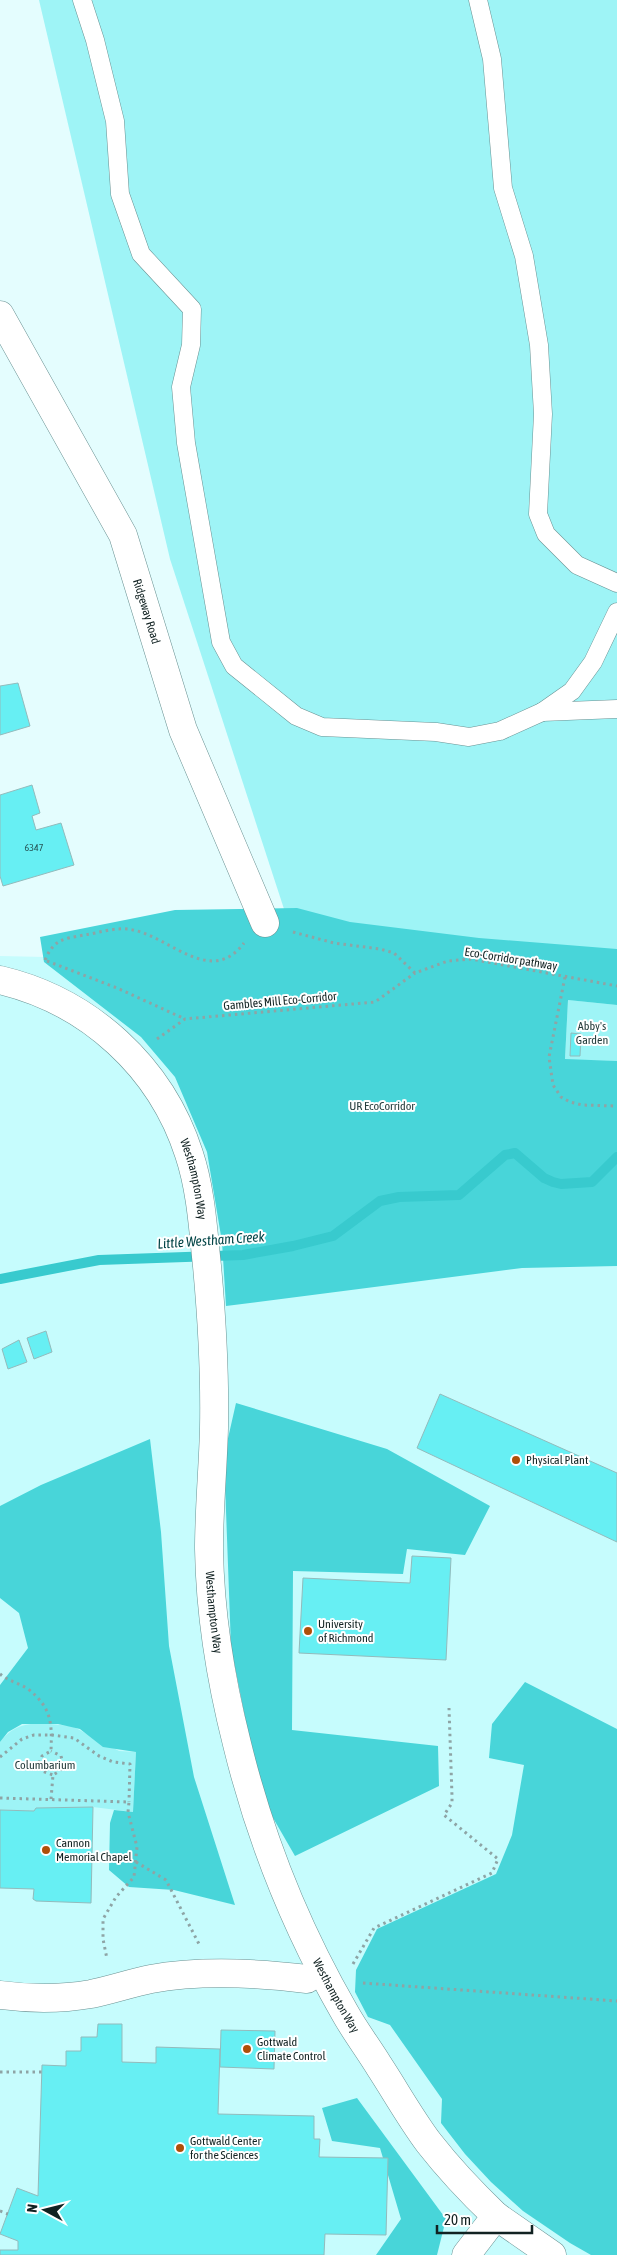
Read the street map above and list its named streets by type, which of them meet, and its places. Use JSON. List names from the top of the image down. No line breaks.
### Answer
{"streets":{"street":["Ridgeway Road","Westhampton Way"],"path":["Eco-Corridor pathway","Gambles Mill Eco-Corridor"]},"crossings":[["Eco-Corridor pathway","Gambles Mill Eco-Corridor"]],"water":["Little Westham Creek"],"parks":["Abby's Garden","UR EcoCorridor","Columbarium"],"places":["Physical Plant","University of Richmond","Cannon Memorial Chapel","Gottwald Climate Control","Gottwald Center for the Sciences"],"house_numbers":["6347"],"scale_bar":"20 m","north":"left"}
